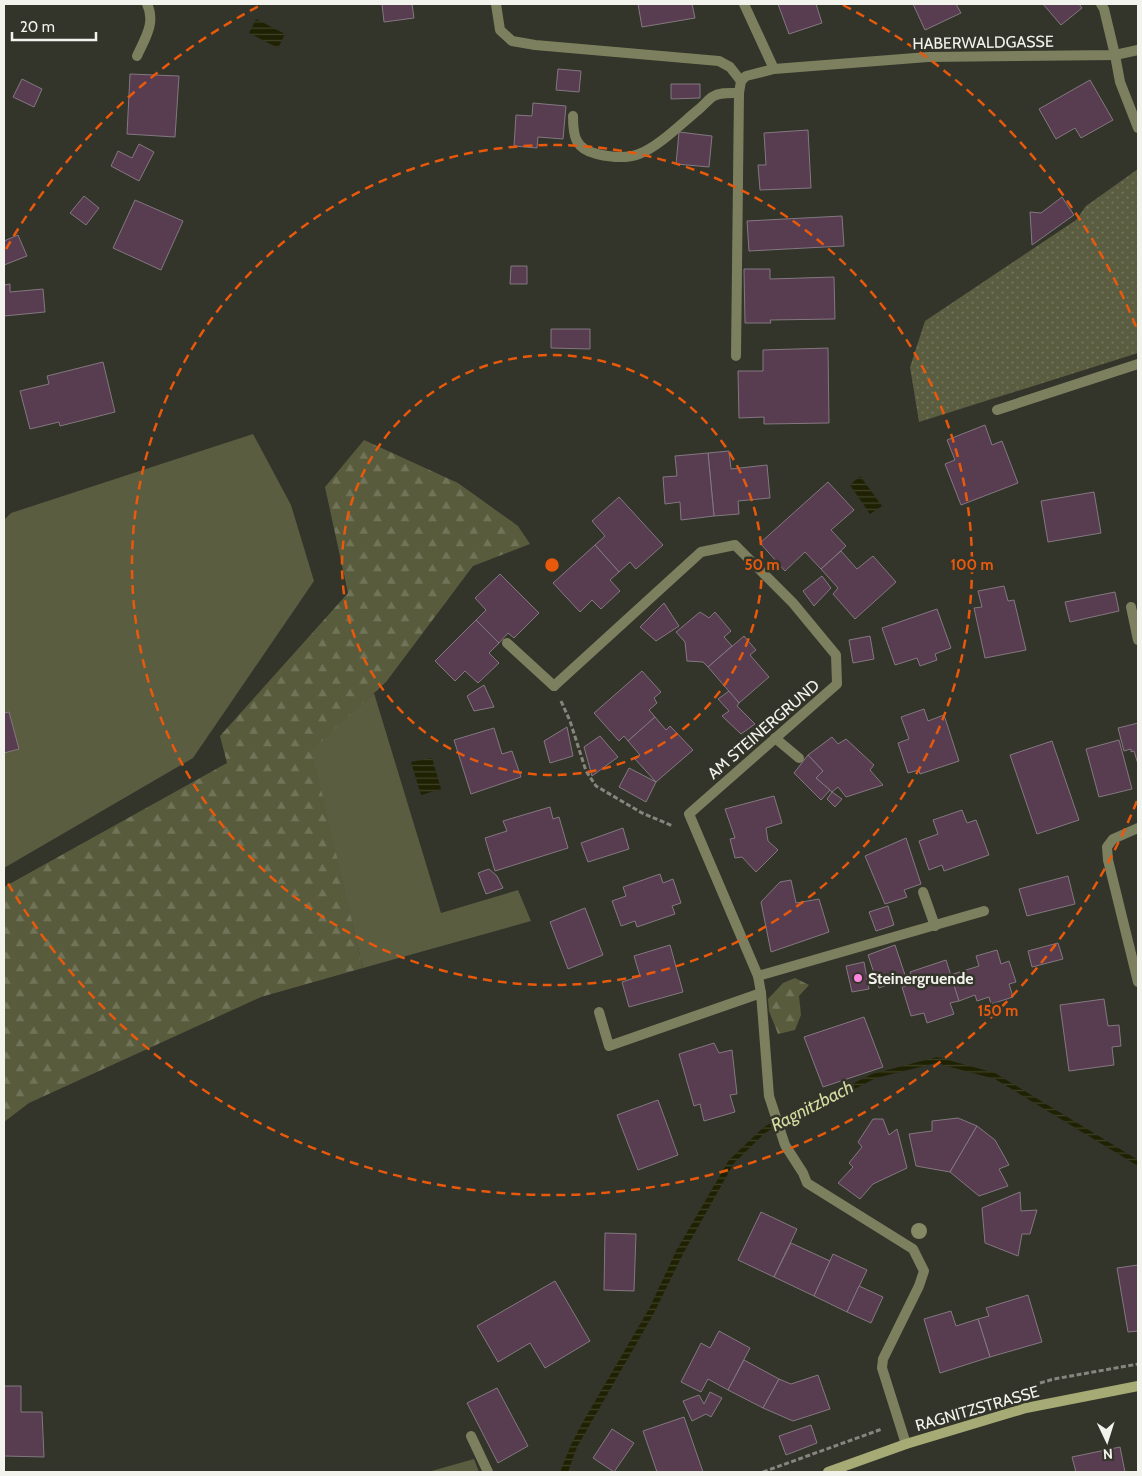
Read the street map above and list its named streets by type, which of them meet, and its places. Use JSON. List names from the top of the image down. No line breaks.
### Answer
{"streets":{"main road":["RAGNITZSTRASSE"],"street":["HABERWALDGASSE","AM STEINERGRUND"]},"crossings":[["AM STEINERGRUND","RAGNITZSTRASSE"]],"water":["Ragnitzbach"],"places":["Steinergruende"],"scale_bar":"20 m","north":"bottom","rings":["50 m","100 m","150 m"]}
